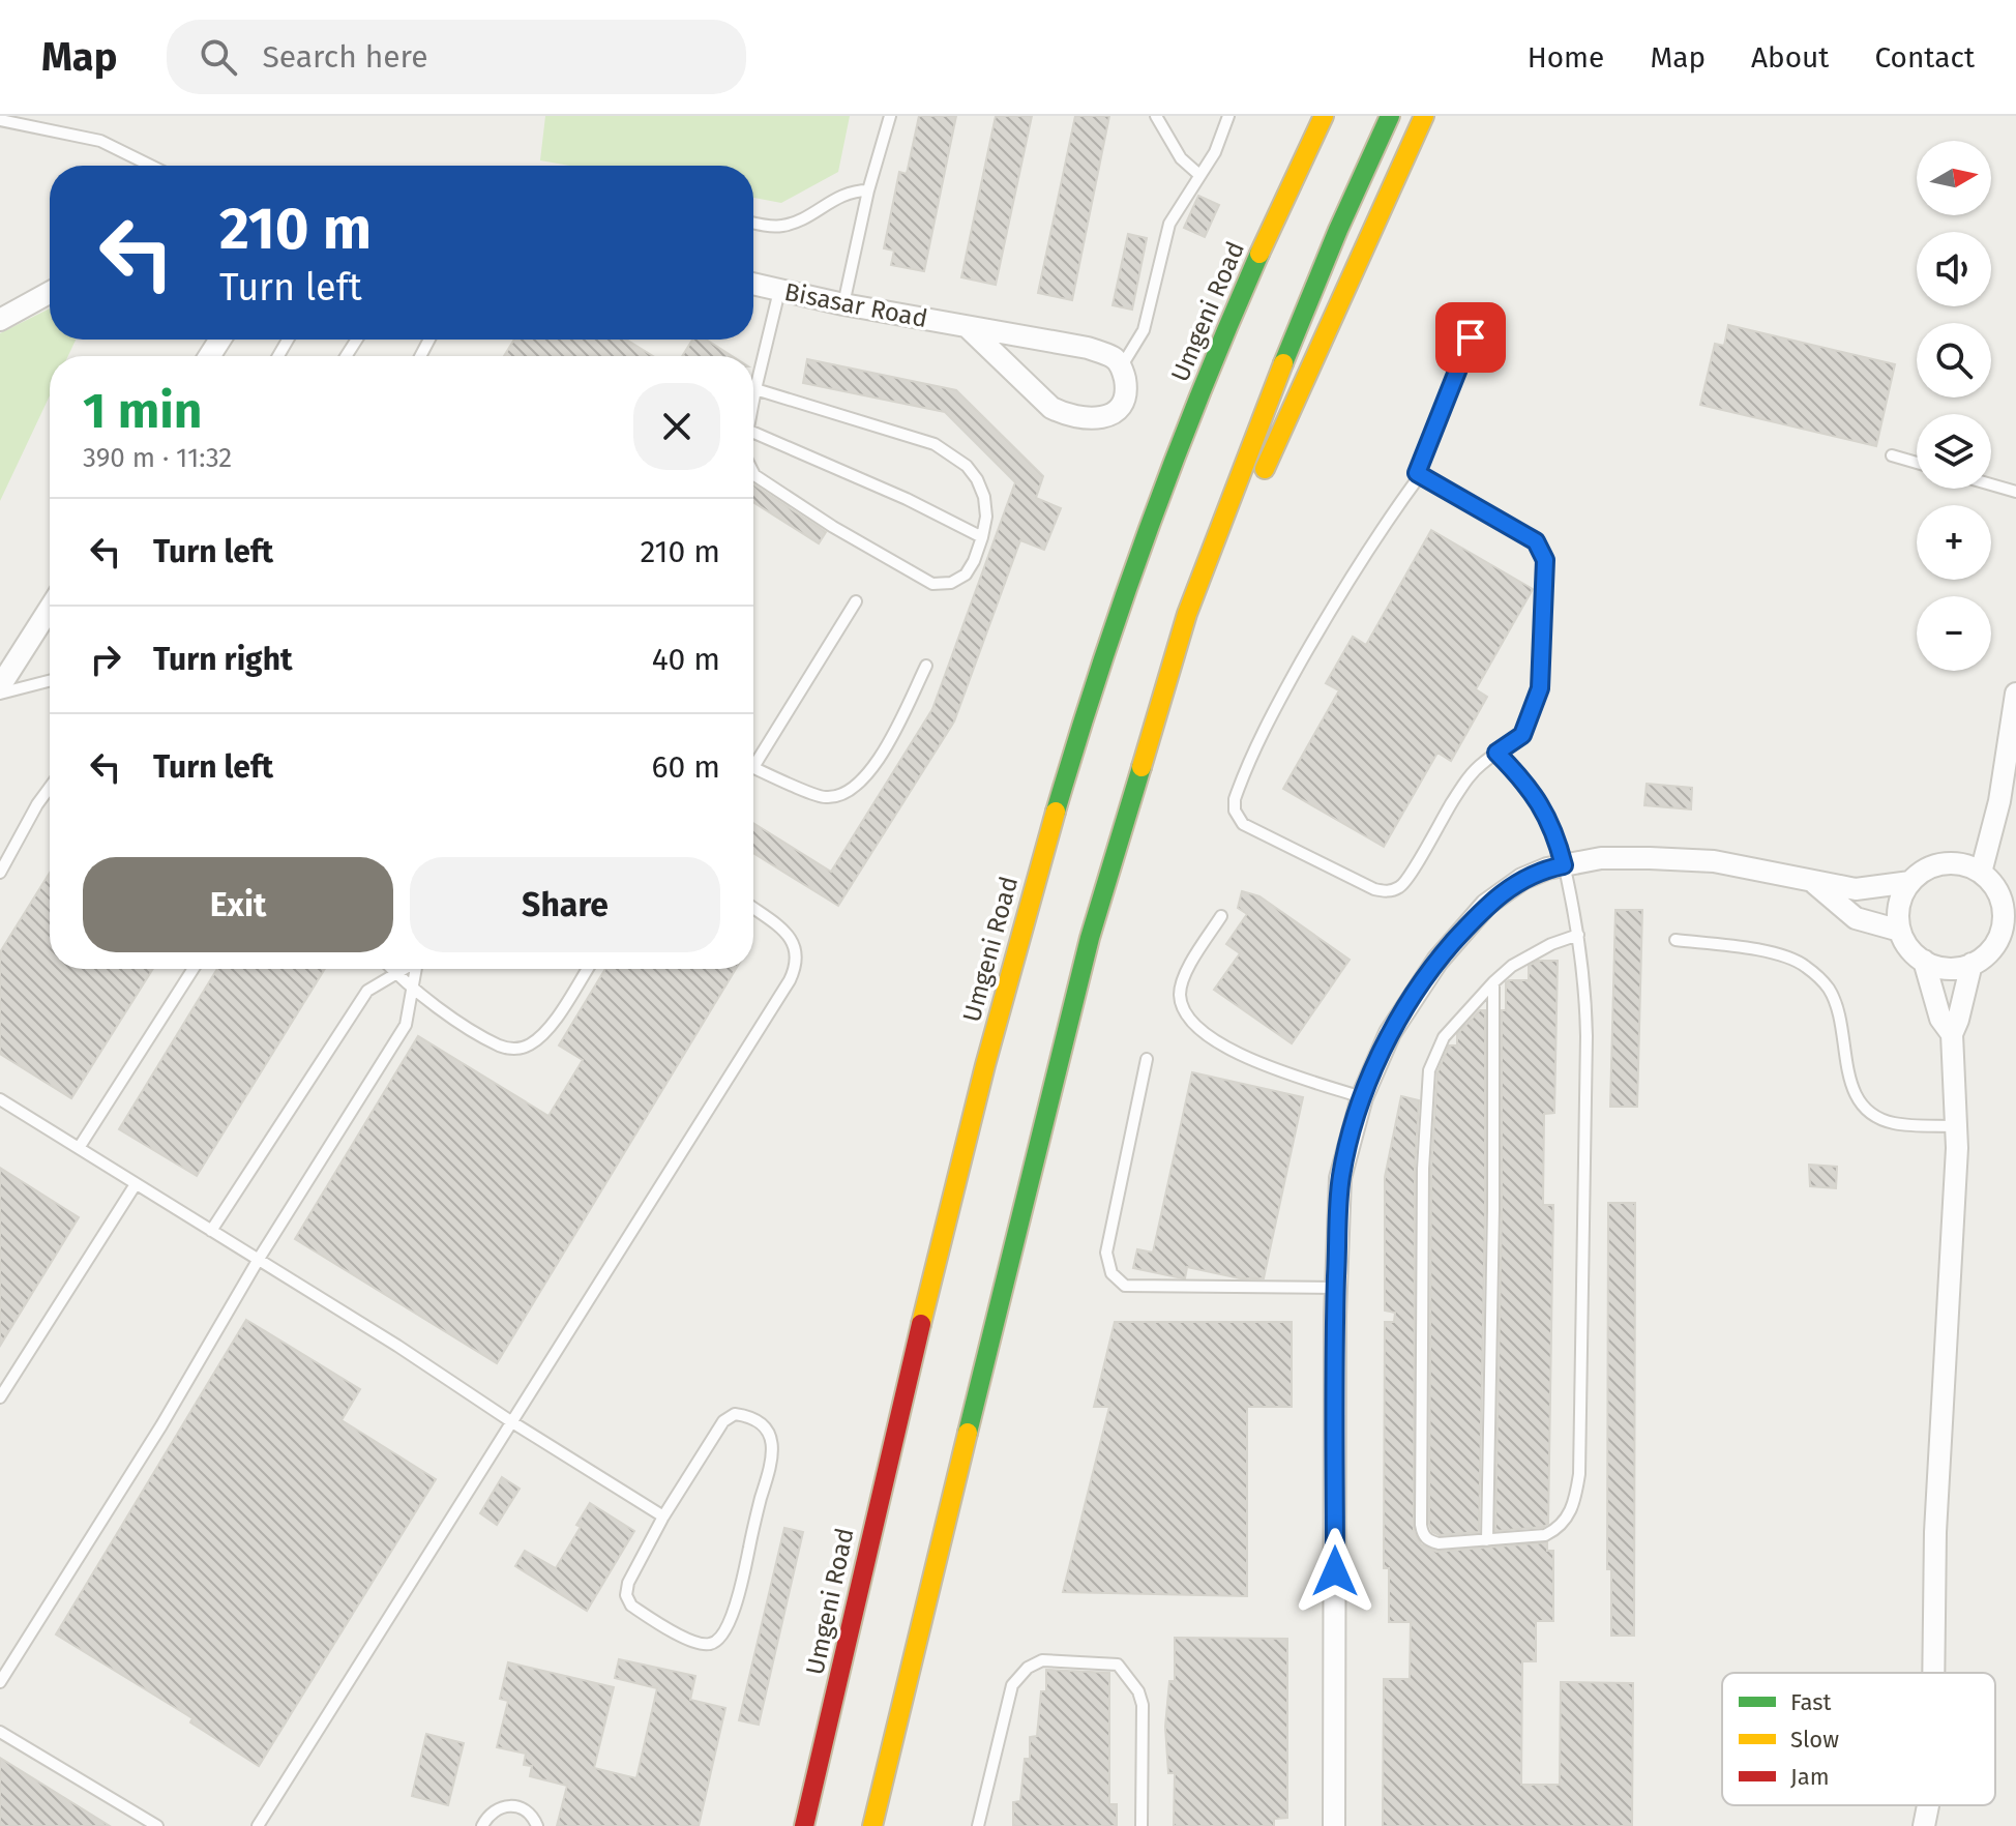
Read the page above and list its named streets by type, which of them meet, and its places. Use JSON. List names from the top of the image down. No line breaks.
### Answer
{"streets":{"highway":["Umgeni Road"],"street":["Bisasar Road"]},"legend":["Fast","Slow","Jam"],"north":"right","page":{"header":"Map","search":"Search here","nav":["Home","Map","About","Contact"],"map_buttons":["+","−"],"turn":["210 m","Turn left"],"heading":["1 min","390 m · 11:32"],"list":[{"name":"Turn left","value":"210 m"},{"name":"Turn right","value":"40 m"},{"name":"Turn left","value":"60 m"}],"buttons":["Exit","Share"]}}
